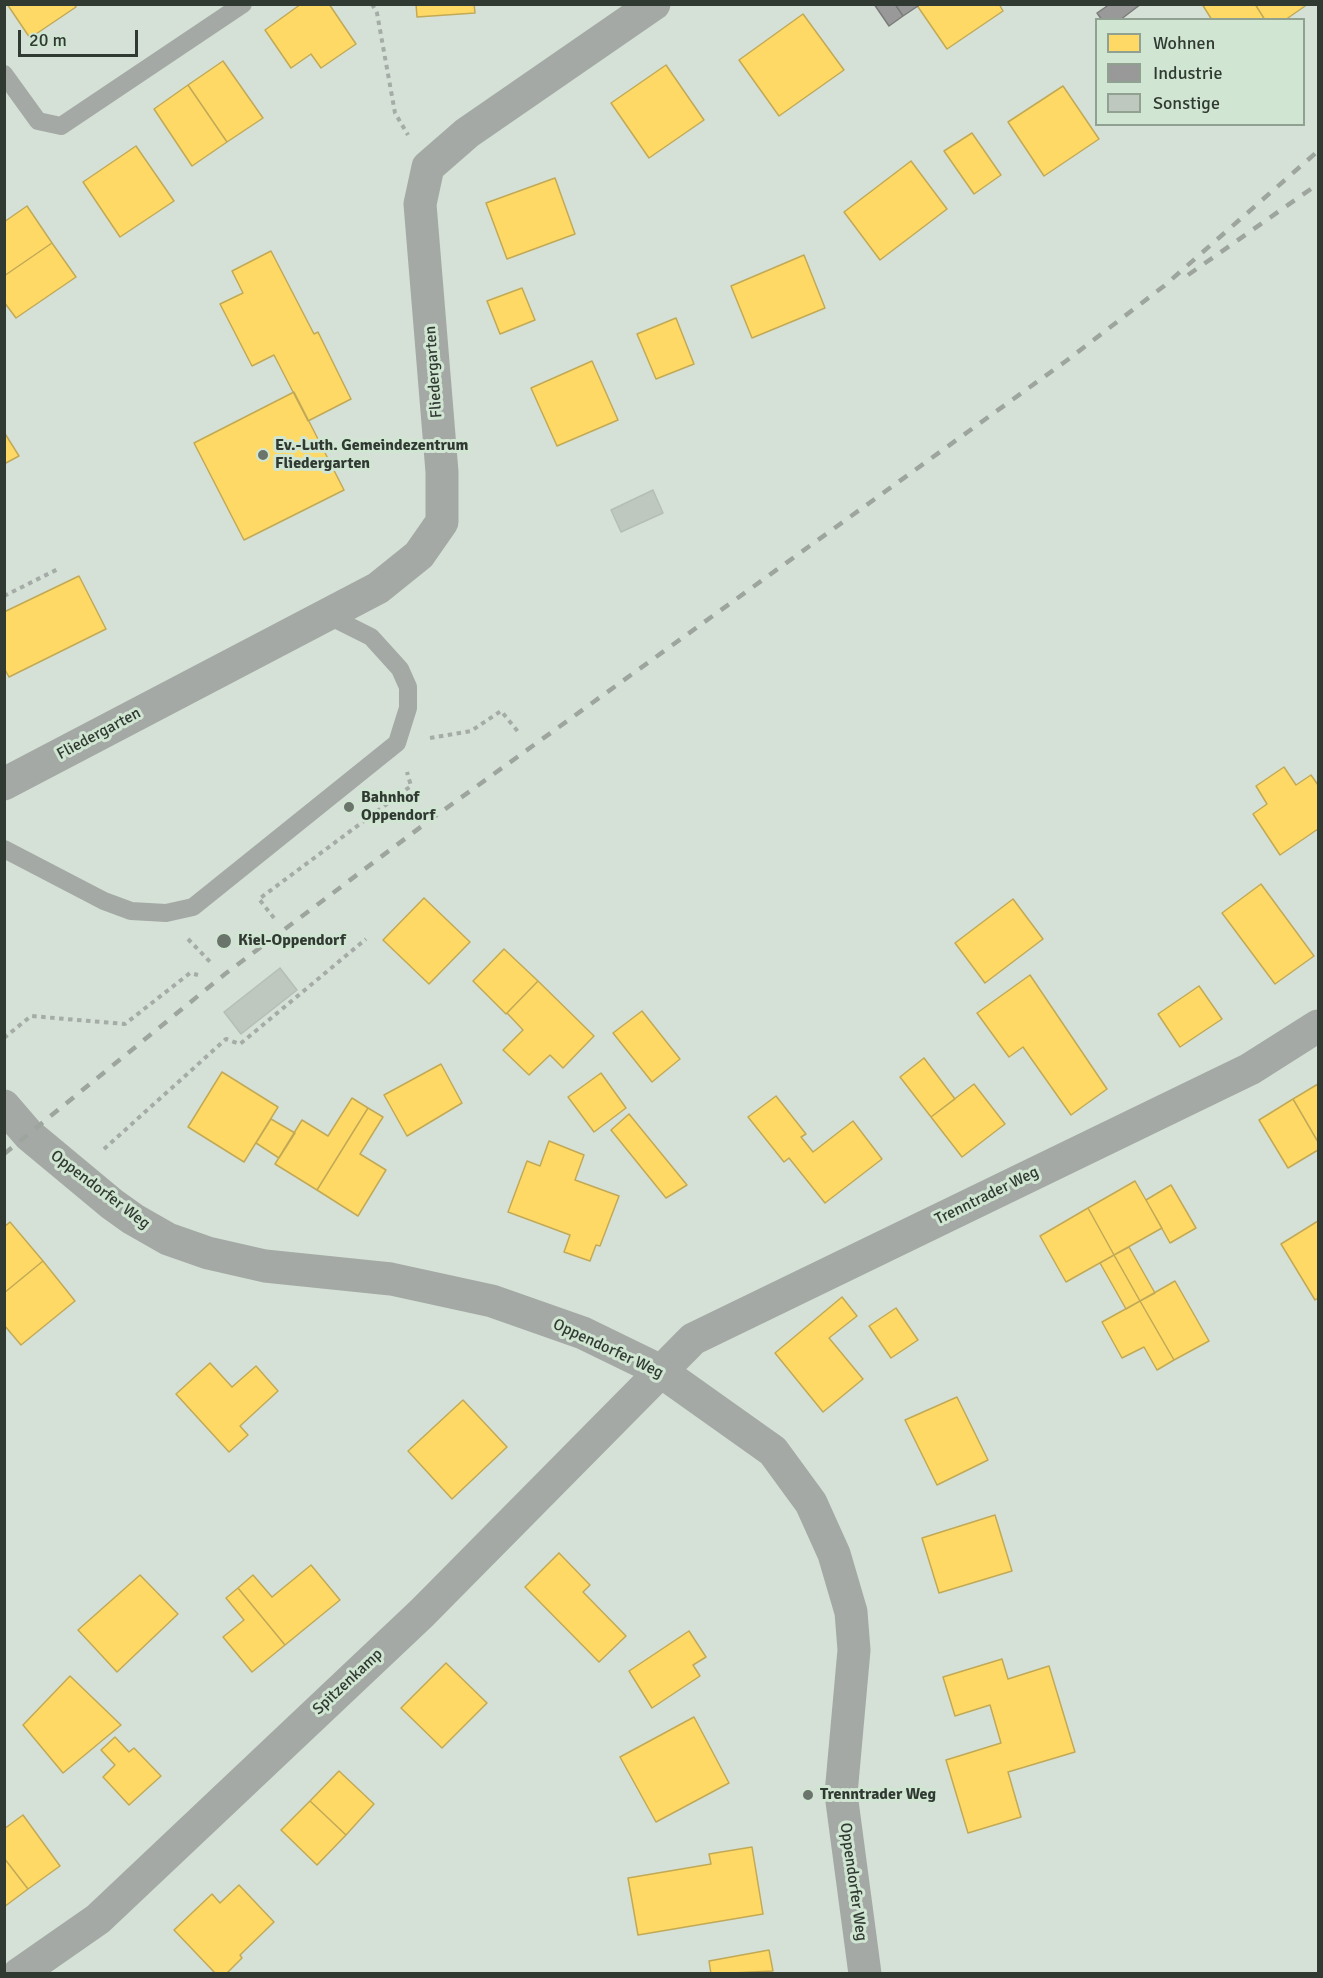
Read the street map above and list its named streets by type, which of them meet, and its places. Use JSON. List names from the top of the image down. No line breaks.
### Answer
{"streets":{"street":["Fliedergarten","Oppendorfer Weg","Trenntrader Weg","Spitzenkamp"]},"crossings":[["Oppendorfer Weg","Trenntrader Weg"],["Oppendorfer Weg","Spitzenkamp"],["Trenntrader Weg","Spitzenkamp"]],"places":["Ev.-Luth. Gemeindezentrum Fliedergarten","Bahnhof Oppendorf","Kiel-Oppendorf","Trenntrader Weg"],"legend":["Wohnen","Industrie","Sonstige"],"scale_bar":"20 m"}
